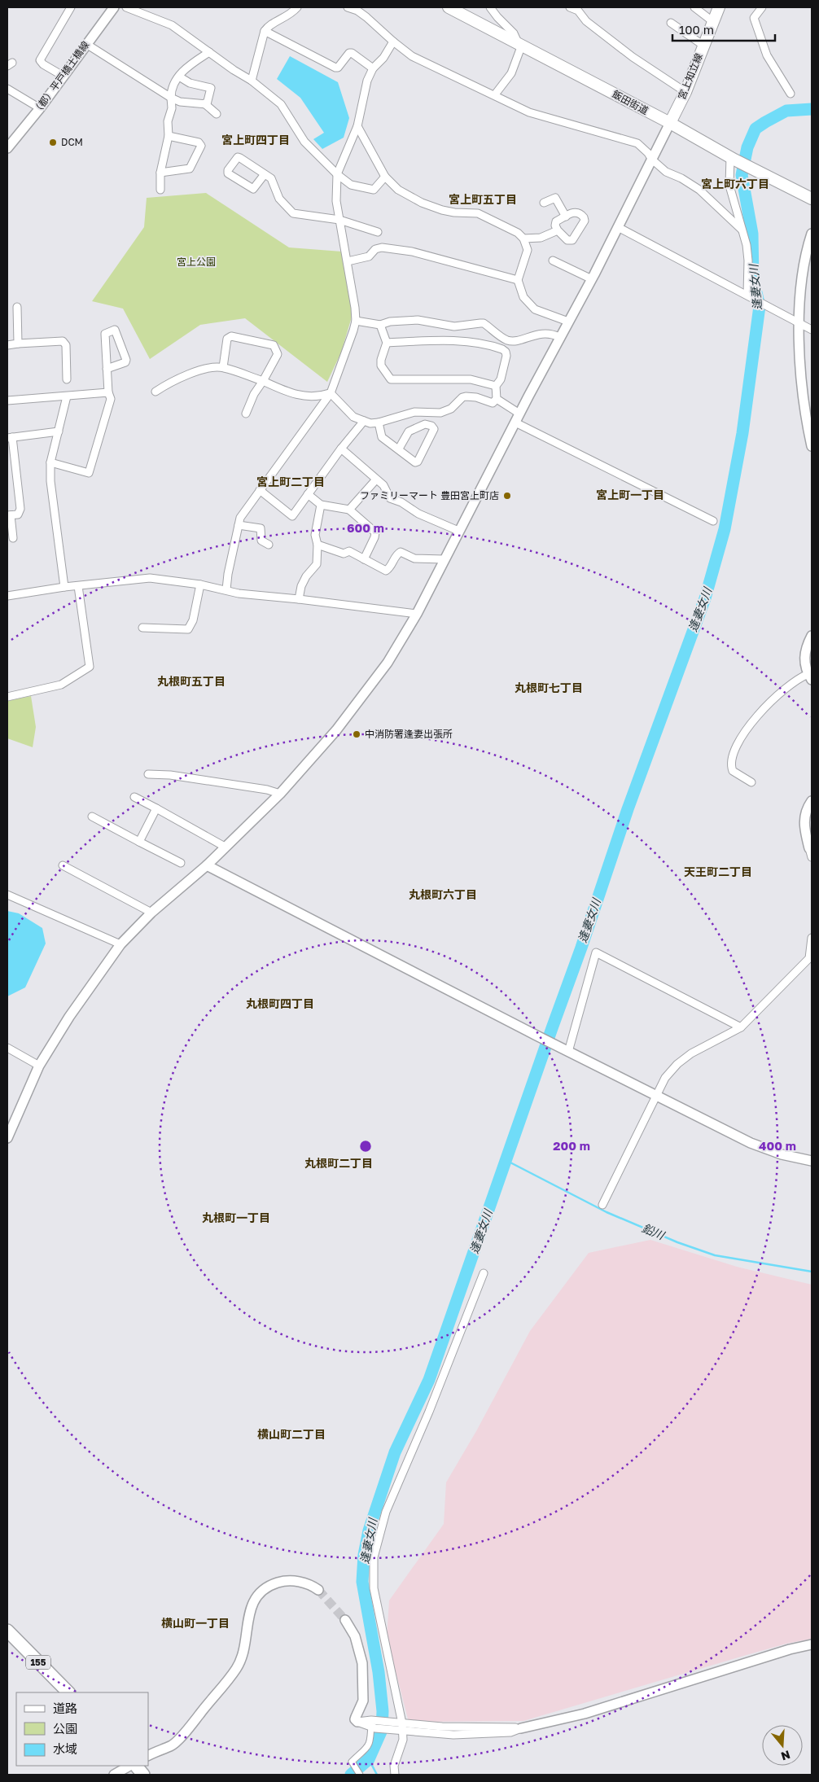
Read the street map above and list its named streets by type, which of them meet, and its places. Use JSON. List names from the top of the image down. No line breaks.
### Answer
{"streets":{"highway":["155"],"main road":["宮上知立線","飯田街道"],"street":["（都）平戸橋土橋線"]},"crossings":[["宮上知立線","飯田街道"]],"districts":["宮上町四丁目","宮上町六丁目","宮上町五丁目","宮上町二丁目","宮上町一丁目","丸根町五丁目","丸根町七丁目","天王町二丁目","丸根町六丁目","丸根町四丁目","丸根町二丁目","丸根町一丁目","横山町二丁目","横山町一丁目"],"water":["逢妻女川","鉛川"],"parks":["宮上公園"],"places":["DCM","ファミリーマート 豊田宮上町店","中消防署逢妻出張所"],"legend":["道路","公園","水域"],"scale_bar":"100 m","north":"bottom","rings":["600 m","200 m","400 m"]}
